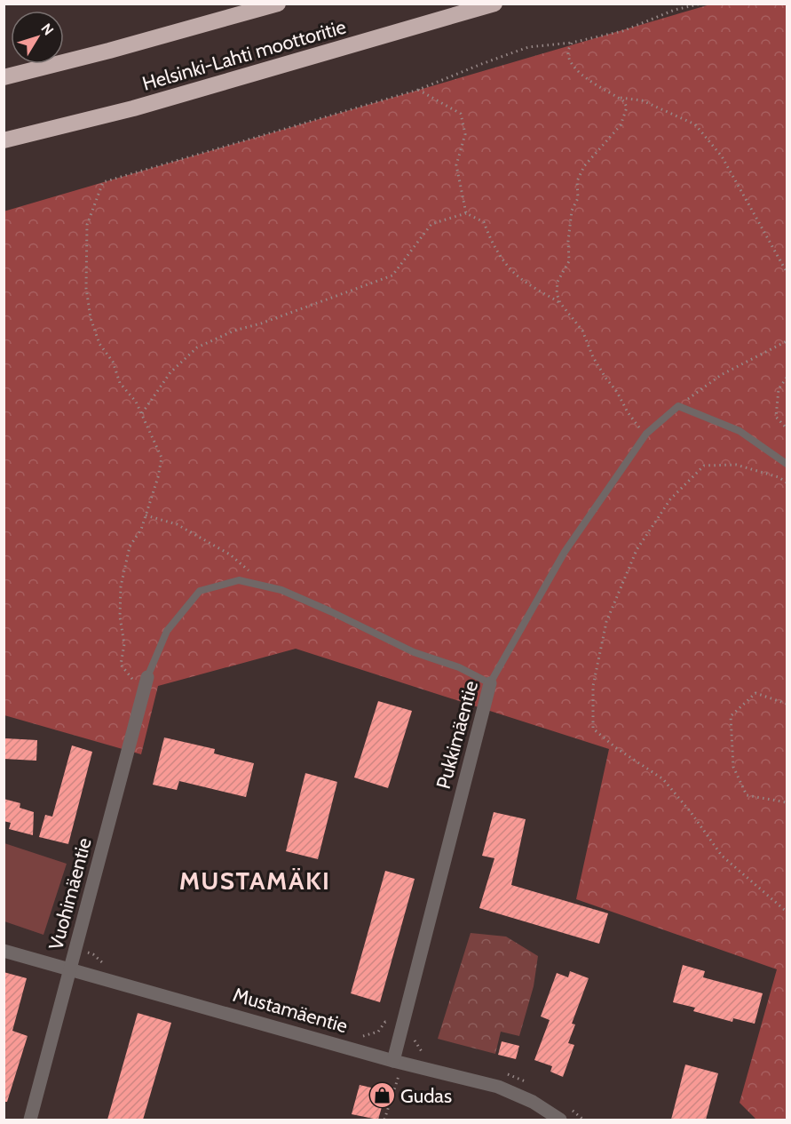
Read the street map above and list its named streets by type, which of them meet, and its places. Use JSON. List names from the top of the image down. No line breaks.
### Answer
{"streets":{"highway":["Helsinki-Lahti moottoritie"],"street":["Pukkimäentie","Vuohimäentie","Mustamäentie"]},"crossings":[["Pukkimäentie","Mustamäentie"],["Vuohimäentie","Mustamäentie"]],"districts":["MUSTAMÄKI"],"places":{"shop":["Gudas"]},"north":"top right"}
